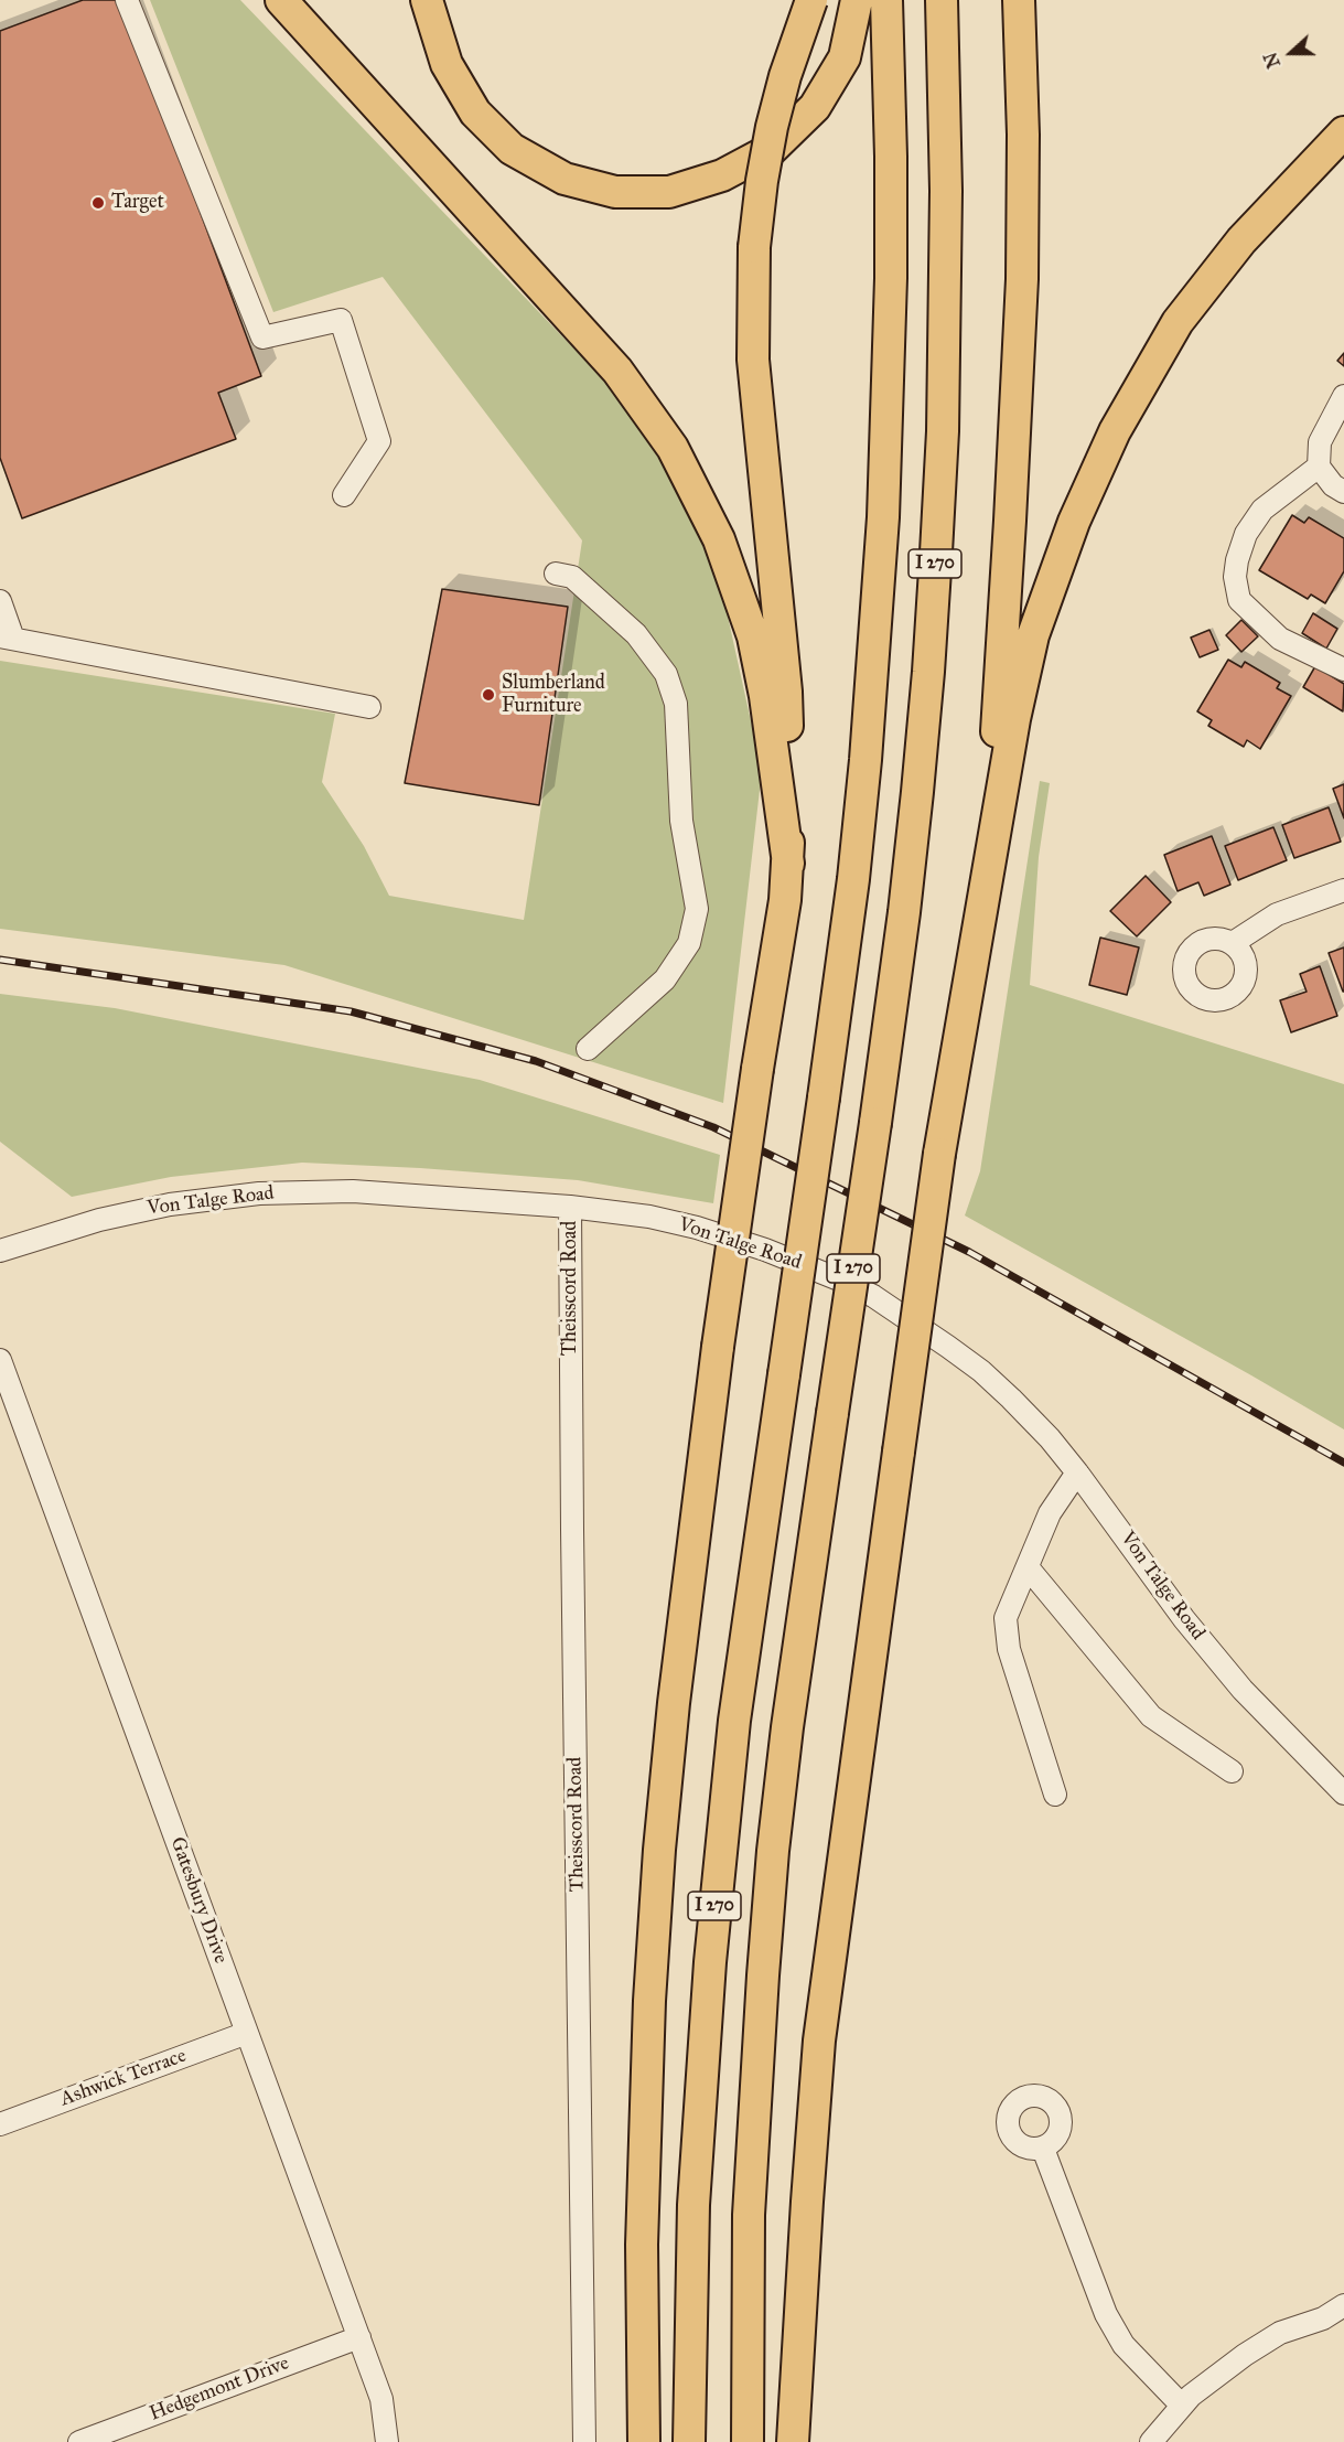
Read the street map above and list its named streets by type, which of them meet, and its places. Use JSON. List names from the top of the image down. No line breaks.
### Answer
{"streets":{"highway":["I 270"],"street":["Von Talge Road","Theisscord Road","Gatesbury Drive","Ashwick Terrace","Hedgemont Drive"]},"crossings":[["Von Talge Road","Theisscord Road"],["Gatesbury Drive","Ashwick Terrace"],["Gatesbury Drive","Hedgemont Drive"]],"places":["Target","Slumberland Furniture"],"north":"left"}
